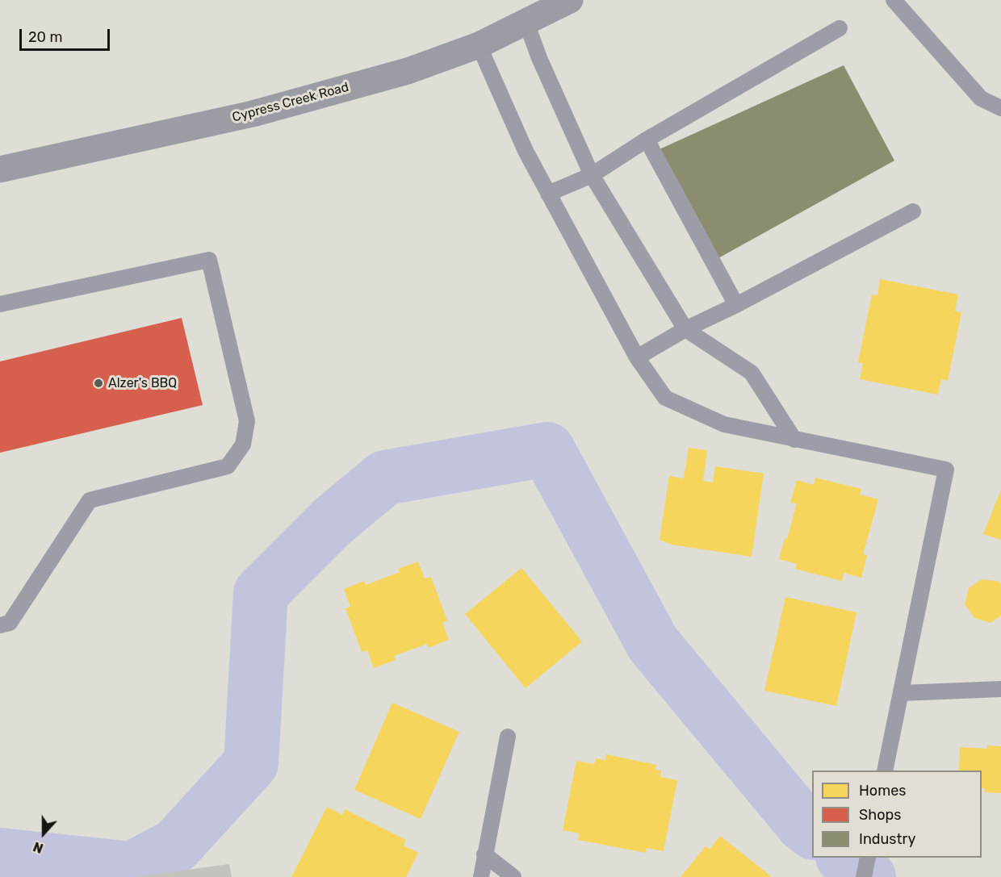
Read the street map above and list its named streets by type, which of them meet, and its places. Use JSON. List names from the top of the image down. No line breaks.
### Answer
{"streets":{"main road":["Cypress Creek Road"]},"places":["Alzer's BBQ"],"legend":["Homes","Shops","Industry"],"scale_bar":"20 m","north":"bottom"}
